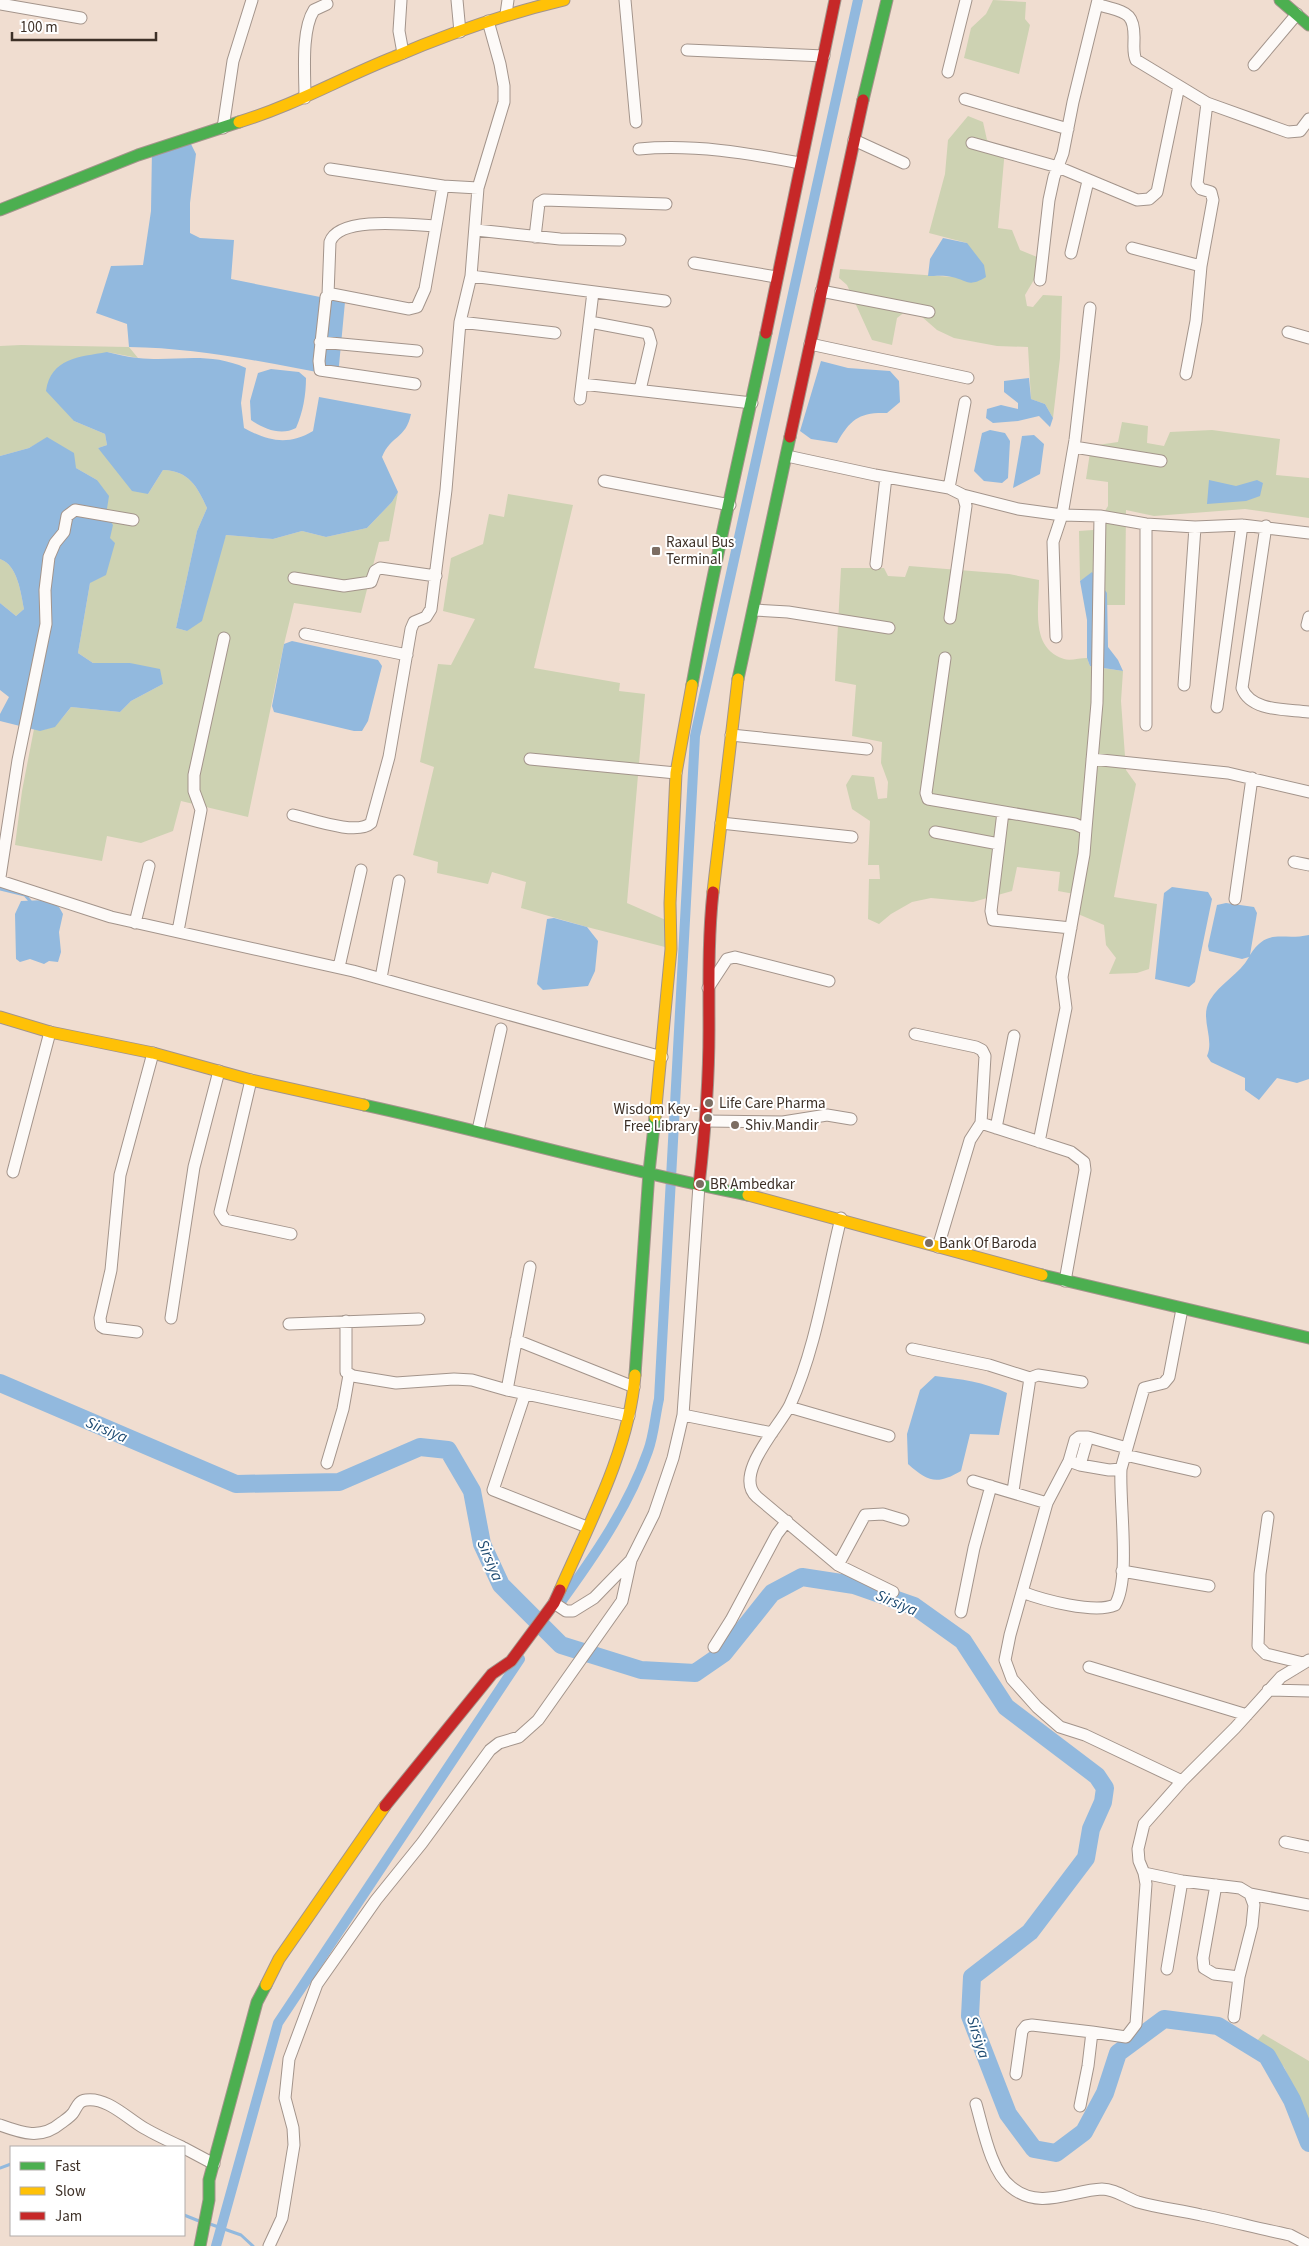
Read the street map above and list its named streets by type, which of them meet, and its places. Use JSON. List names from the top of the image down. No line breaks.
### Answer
{"water":["Sirsiya"],"places":{"transit":["Raxaul Bus Terminal"],"other":["Life Care Pharma","Wisdom Key - Free Library","Shiv Mandir","BR Ambedkar","Bank Of Baroda"]},"legend":["Fast","Slow","Jam"],"scale_bar":"100 m"}
